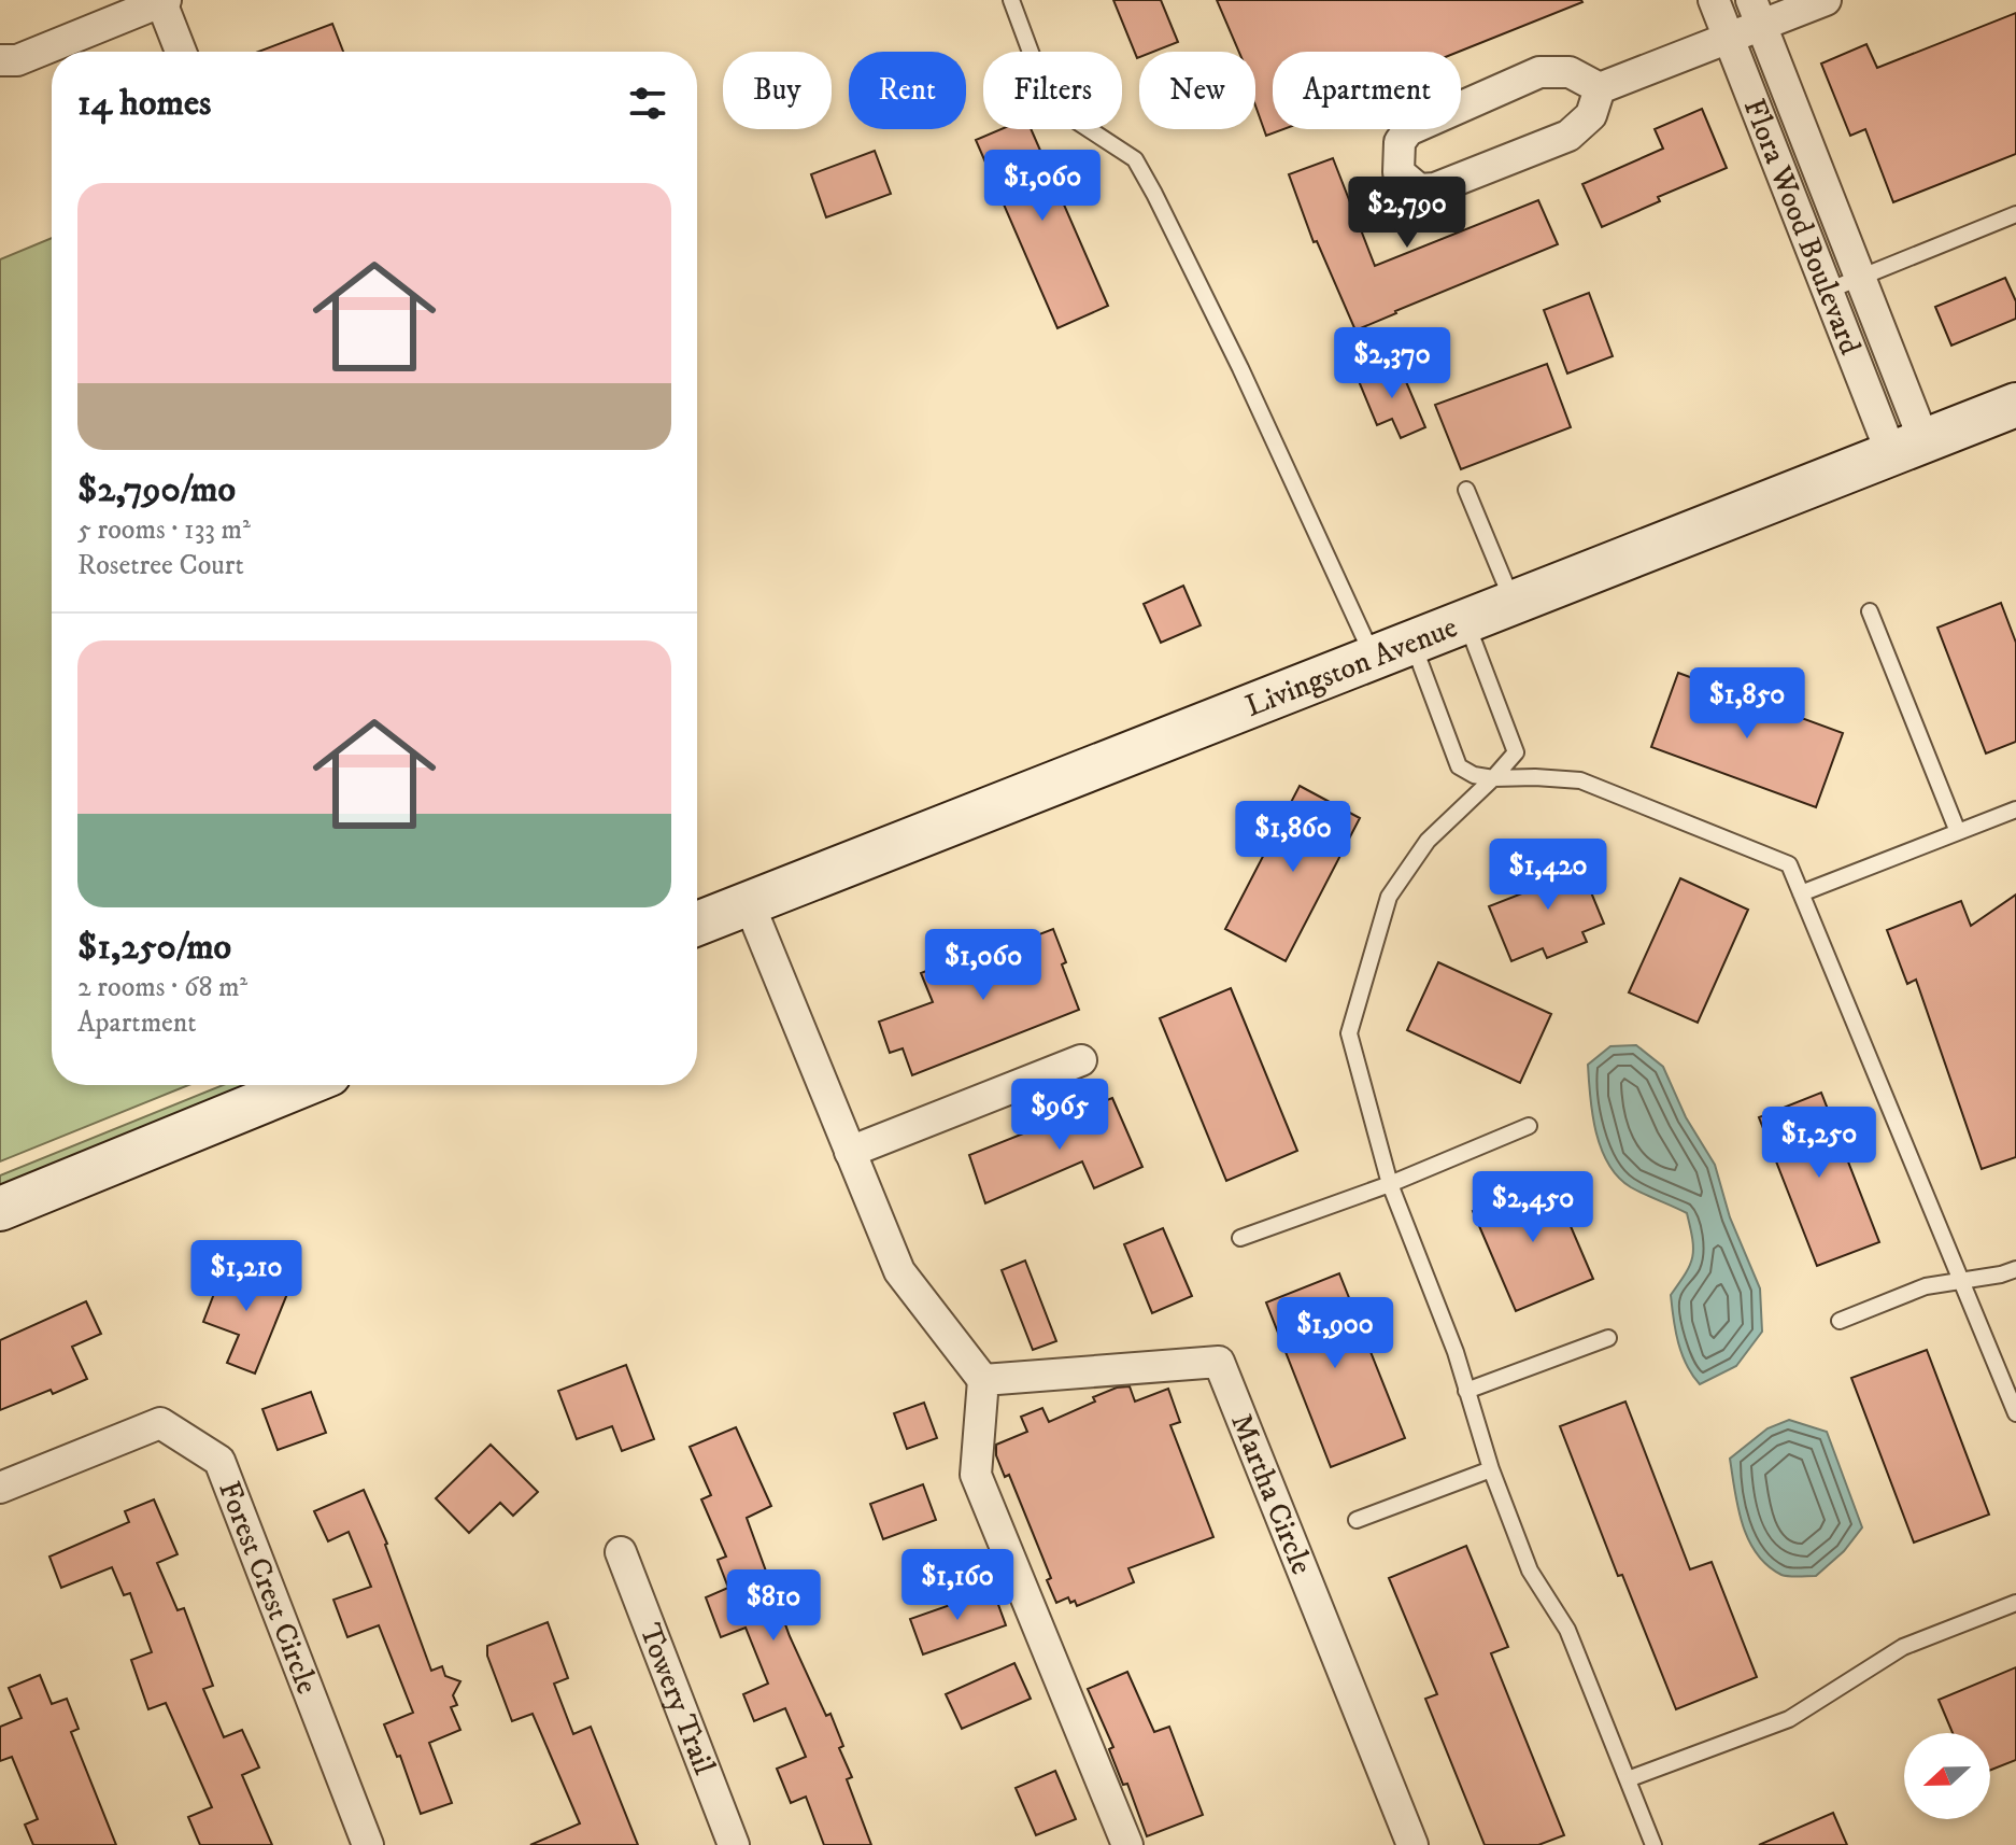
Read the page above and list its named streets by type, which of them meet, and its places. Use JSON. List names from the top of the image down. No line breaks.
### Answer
{"streets":{"street":["Flora Wood Boulevard","Livingston Avenue","Martha Circle","Forest Crest Circle","Towery Trail"]},"crossings":[["Flora Wood Boulevard","Livingston Avenue"]],"north":"left","page":{"chip":["Buy","Rent","Filters","New","Apartment"],"heading":"14 homes","price":["$1,060","$2,790","$2,370","$1,850","$1,860","$1,420","$1,060","$965","$1,250","$2,450","$1,210","$1,900","$1,160","$810"],"list":[{"name":"$2,790/mo","note":"5 rooms · 133 m² · Rosetree Court"},{"name":"$1,250/mo","note":"2 rooms · 68 m² · Apartment"}]}}
